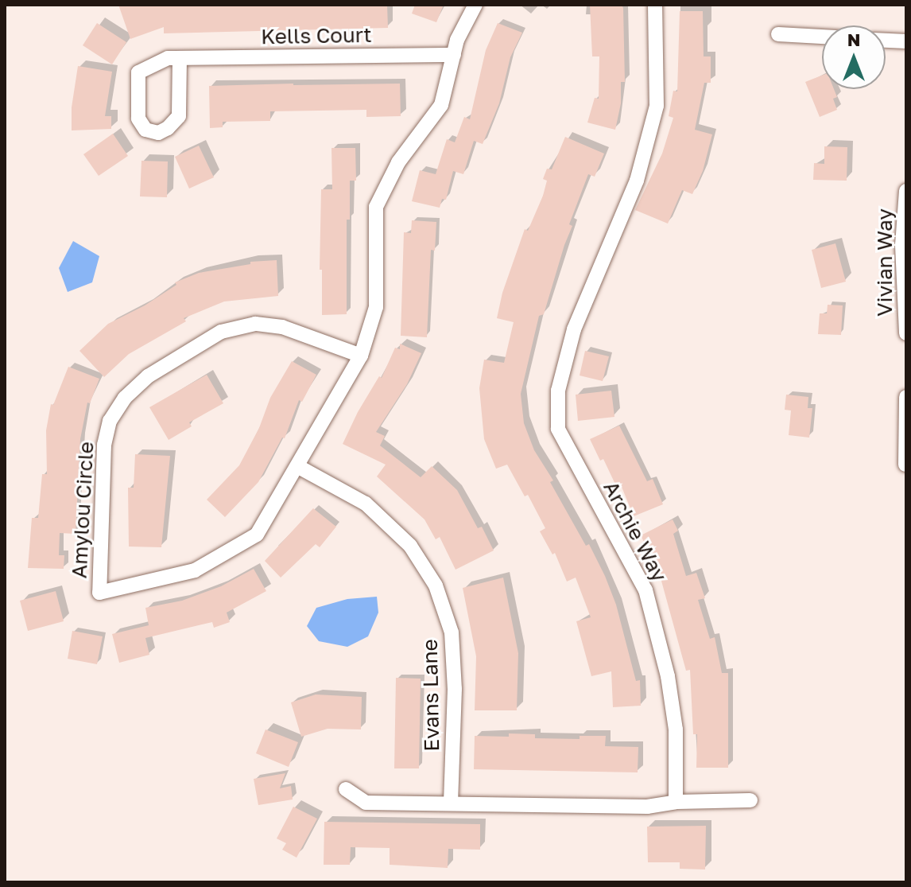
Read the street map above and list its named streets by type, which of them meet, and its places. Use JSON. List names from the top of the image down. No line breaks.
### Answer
{"streets":{"street":["Kells Court","Vivian Way","Amylou Circle","Archie Way","Evans Lane"]},"crossings":[["Kells Court","Amylou Circle"],["Amylou Circle","Evans Lane"]],"north":"top"}
